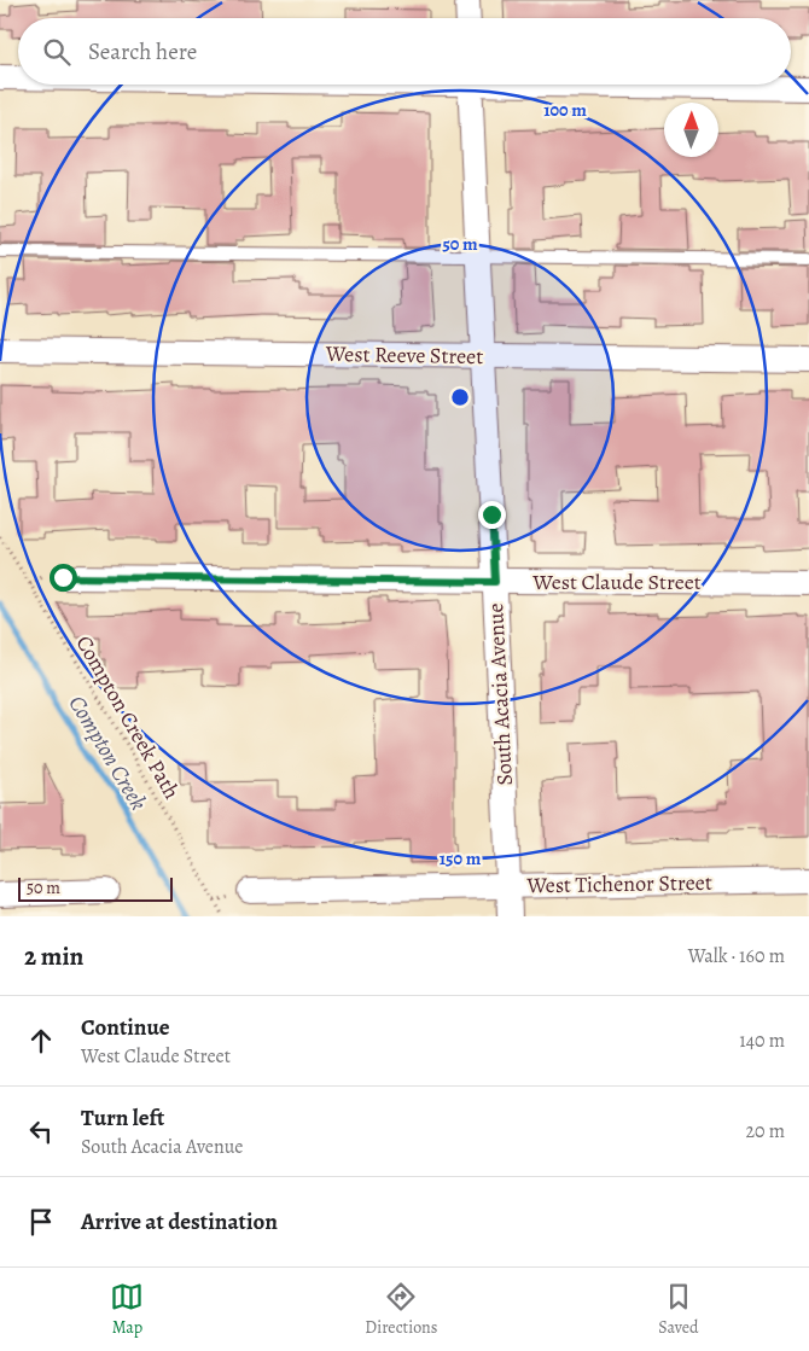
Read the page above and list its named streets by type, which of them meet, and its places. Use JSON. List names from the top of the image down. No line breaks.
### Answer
{"streets":{"street":["West Reeve Street","West Claude Street","South Acacia Avenue","West Tichenor Street"],"path":["Compton Creek Path"]},"crossings":[["West Reeve Street","South Acacia Avenue"],["West Claude Street","South Acacia Avenue"],["South Acacia Avenue","West Tichenor Street"]],"water":["Compton Creek"],"scale_bar":"50 m","north":"top","page":{"search":"Search here","scale":"50 m","heading":["2 min","Walk · 160 m"],"list":[["Continue","West Claude Street","140 m"],["Turn left","South Acacia Avenue","20 m"],"Arrive at destination"],"nav":["Map","Directions","Saved"]},"rings":["100 m","50 m","150 m"]}
